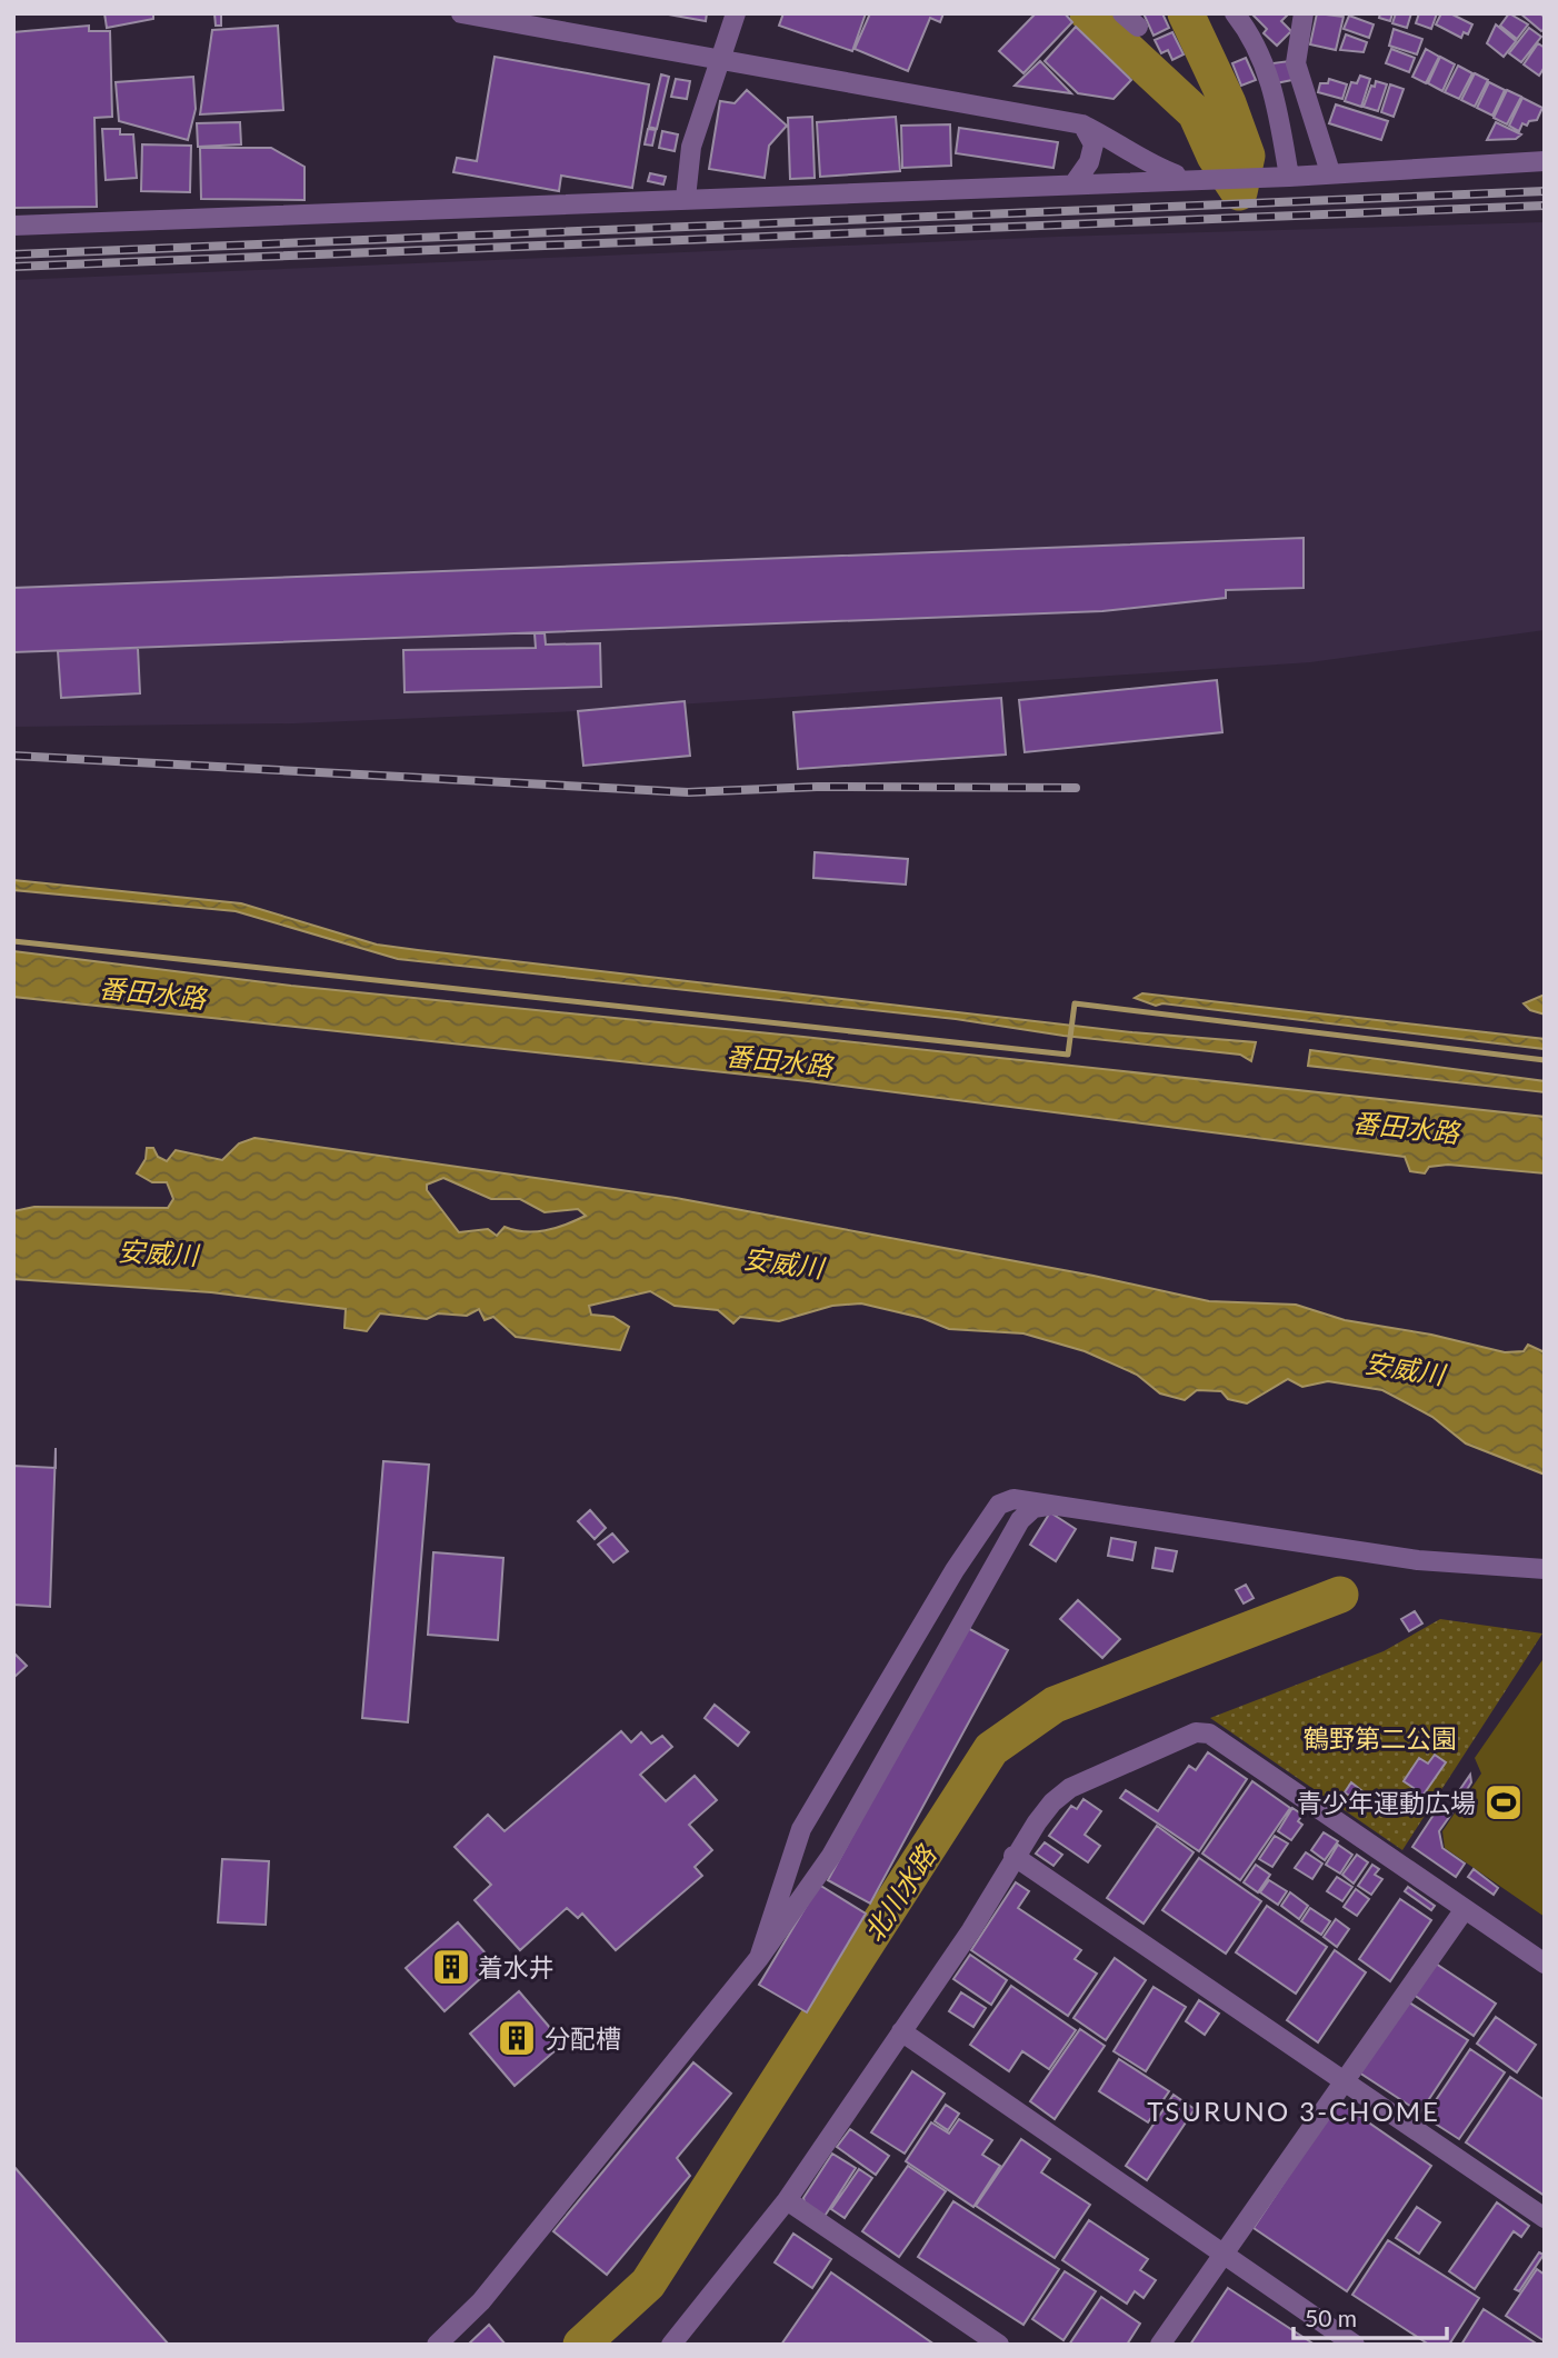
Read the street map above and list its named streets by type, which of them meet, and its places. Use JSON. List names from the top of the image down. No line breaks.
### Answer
{"districts":["TSURUNO 3-CHOME"],"water":["番田水路","安威川","北川水路"],"parks":["鶴野第二公園"],"places":{"sports":["青少年運動広場"],"building":["着水井","分配槽"]},"scale_bar":"50 m"}
